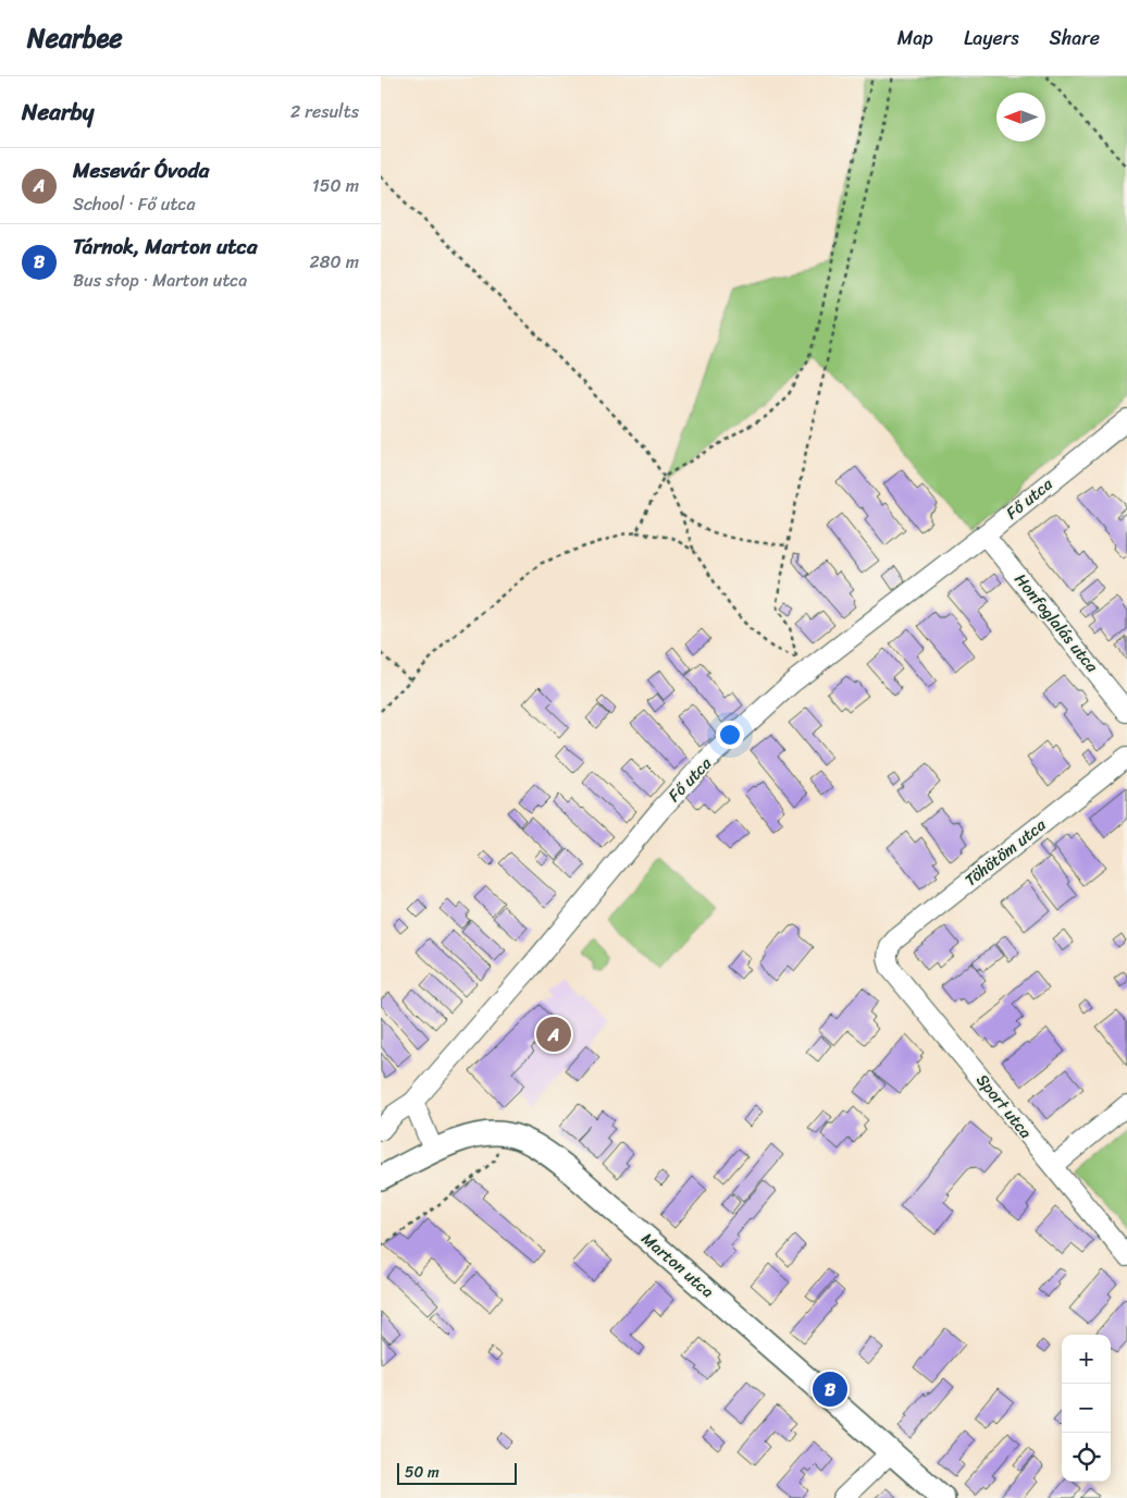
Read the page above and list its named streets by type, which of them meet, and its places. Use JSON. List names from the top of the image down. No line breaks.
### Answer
{"streets":{"street":["Fő utca","Honfoglalás utca","Töhötöm utca","Sport utca","Marton utca"]},"crossings":[["Fő utca","Honfoglalás utca"],["Töhötöm utca","Sport utca"]],"scale_bar":"50 m","north":"left","page":{"header":"Nearbee","nav":["Map","Layers","Share"],"heading":["Nearby","2 results"],"list":[{"mark":"A","name":"Mesevár Óvoda","note":"School · Fő utca","value":"150 m"},{"mark":"B","name":"Tárnok, Marton utca","note":"Bus stop · Marton utca","value":"280 m"}],"pins":["A","B"],"map_buttons":["+","−"],"scale":"50 m"}}
